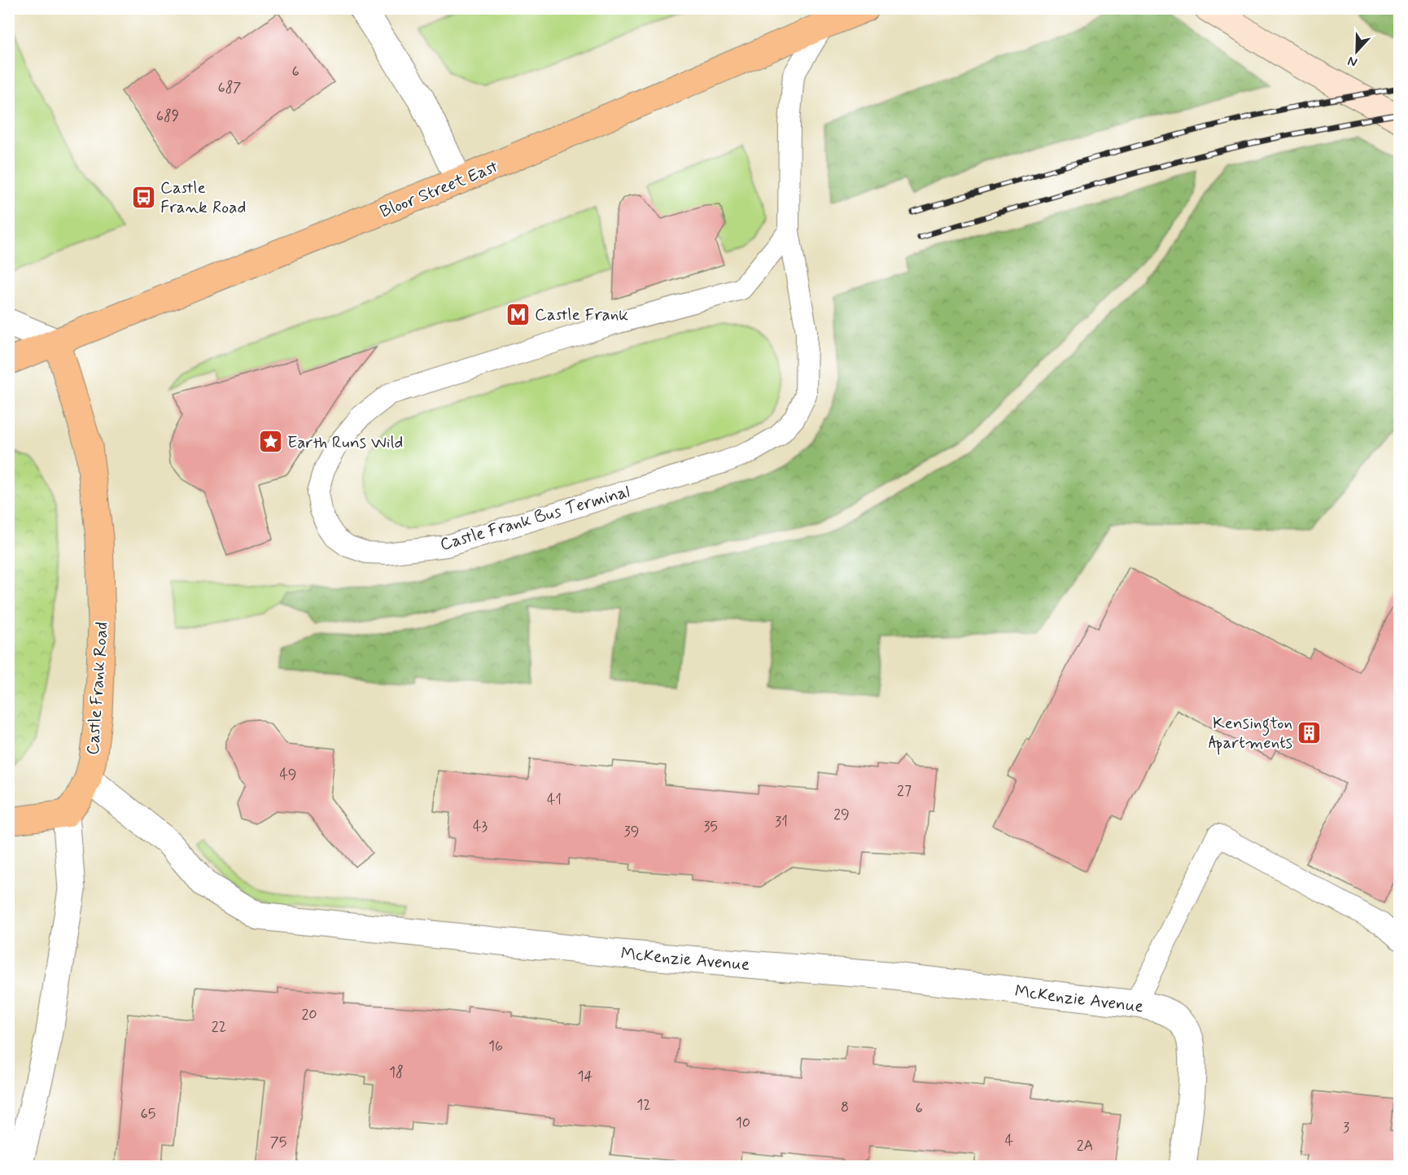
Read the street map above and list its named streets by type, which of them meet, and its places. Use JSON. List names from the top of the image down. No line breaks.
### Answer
{"streets":{"main road":["Bloor Street East","Castle Frank Road"],"street":["McKenzie Avenue"],"lane":["Castle Frank Bus Terminal"]},"crossings":[["Bloor Street East","Castle Frank Bus Terminal"],["Bloor Street East","Castle Frank Road"],["Castle Frank Road","McKenzie Avenue"]],"places":{"bus stop":["Castle Frank Road"],"metro station":["Castle Frank"],"place":["Earth Runs Wild"],"building":["Kensington Apartments"]},"house_numbers":["6","687","689","49","27","41","29","31","43","35","39","20","22","16","18","14","12","8","6","65","10","3","4","75","2A"],"north":"bottom"}
